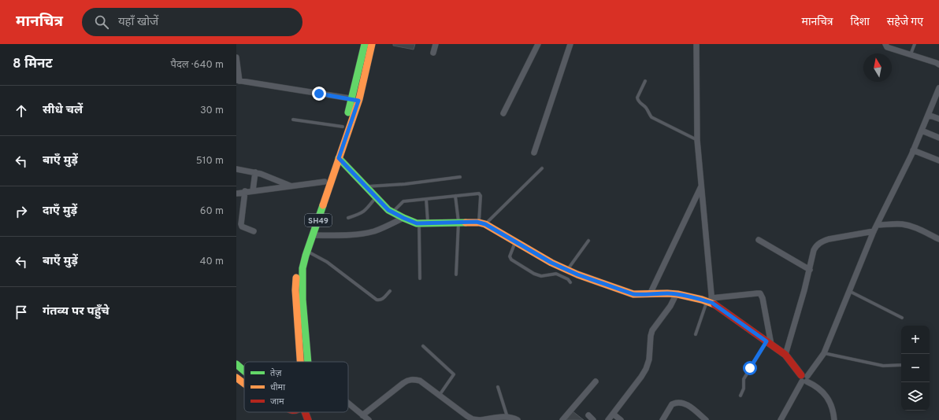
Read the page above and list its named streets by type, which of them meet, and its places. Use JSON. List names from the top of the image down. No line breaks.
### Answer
{"streets":{"main road":["SH49"]},"legend":["तेज़","धीमा","जाम"],"north":"top","page":{"header":"मानचित्र","search":"यहाँ खोजें","nav":["मानचित्र","दिशा","सहेजे गए"],"heading":["8 मिनट","पैदल · 640 m"],"list":[["सीधे चलें","30 m"],["बाएँ मुड़ें","510 m"],["दाएँ मुड़ें","60 m"],["बाएँ मुड़ें","40 m"],"गंतव्य पर पहुँचे"],"map_buttons":["+","−"]}}
